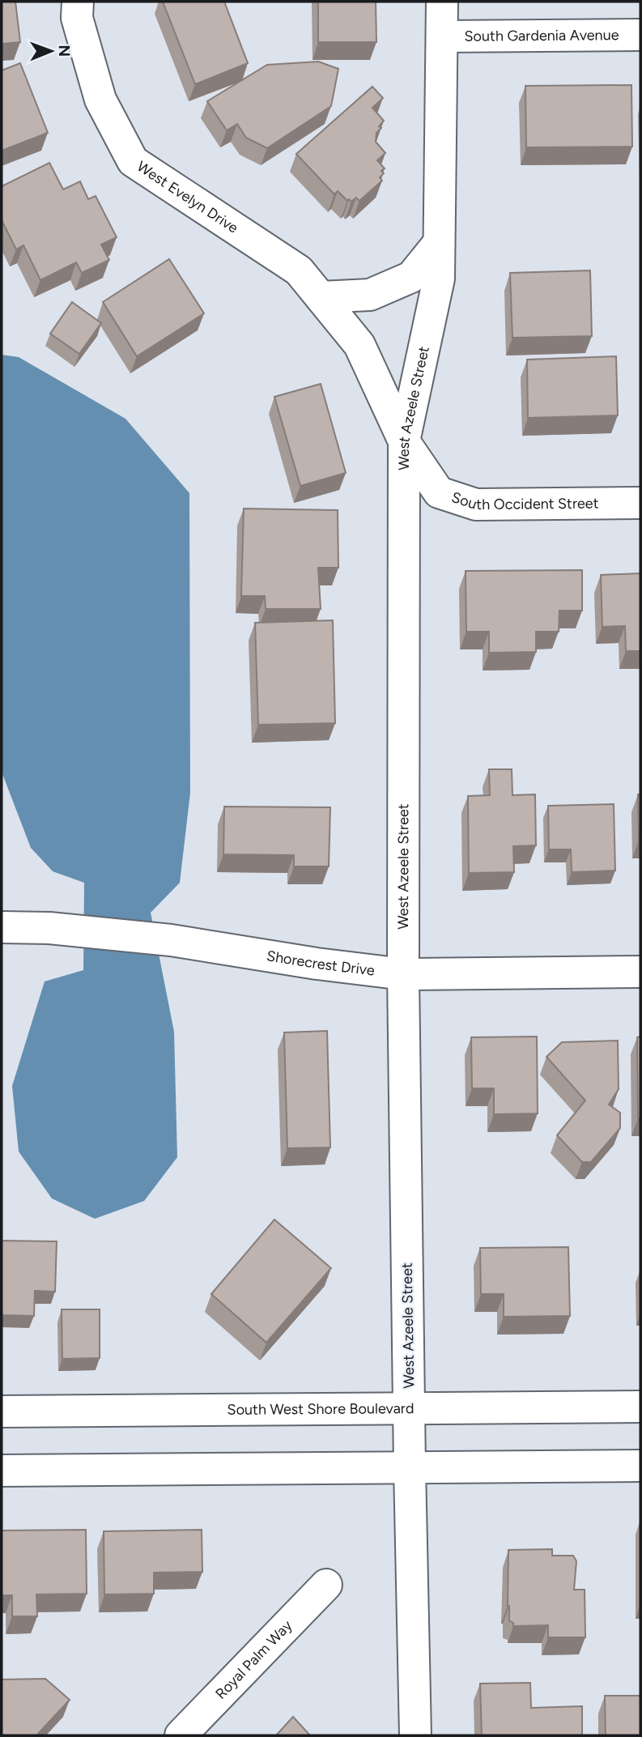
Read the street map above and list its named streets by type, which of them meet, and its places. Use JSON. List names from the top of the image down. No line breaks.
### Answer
{"streets":{"street":["South Gardenia Avenue","West Evelyn Drive","West Azeele Street","South Occident Street","Shorecrest Drive","South West Shore Boulevard","Royal Palm Way"]},"crossings":[["South Gardenia Avenue","West Azeele Street"],["West Evelyn Drive","West Azeele Street"],["West Evelyn Drive","South Occident Street"],["West Azeele Street","South Occident Street"],["West Azeele Street","Shorecrest Drive"],["West Azeele Street","South West Shore Boulevard"]],"north":"right"}
